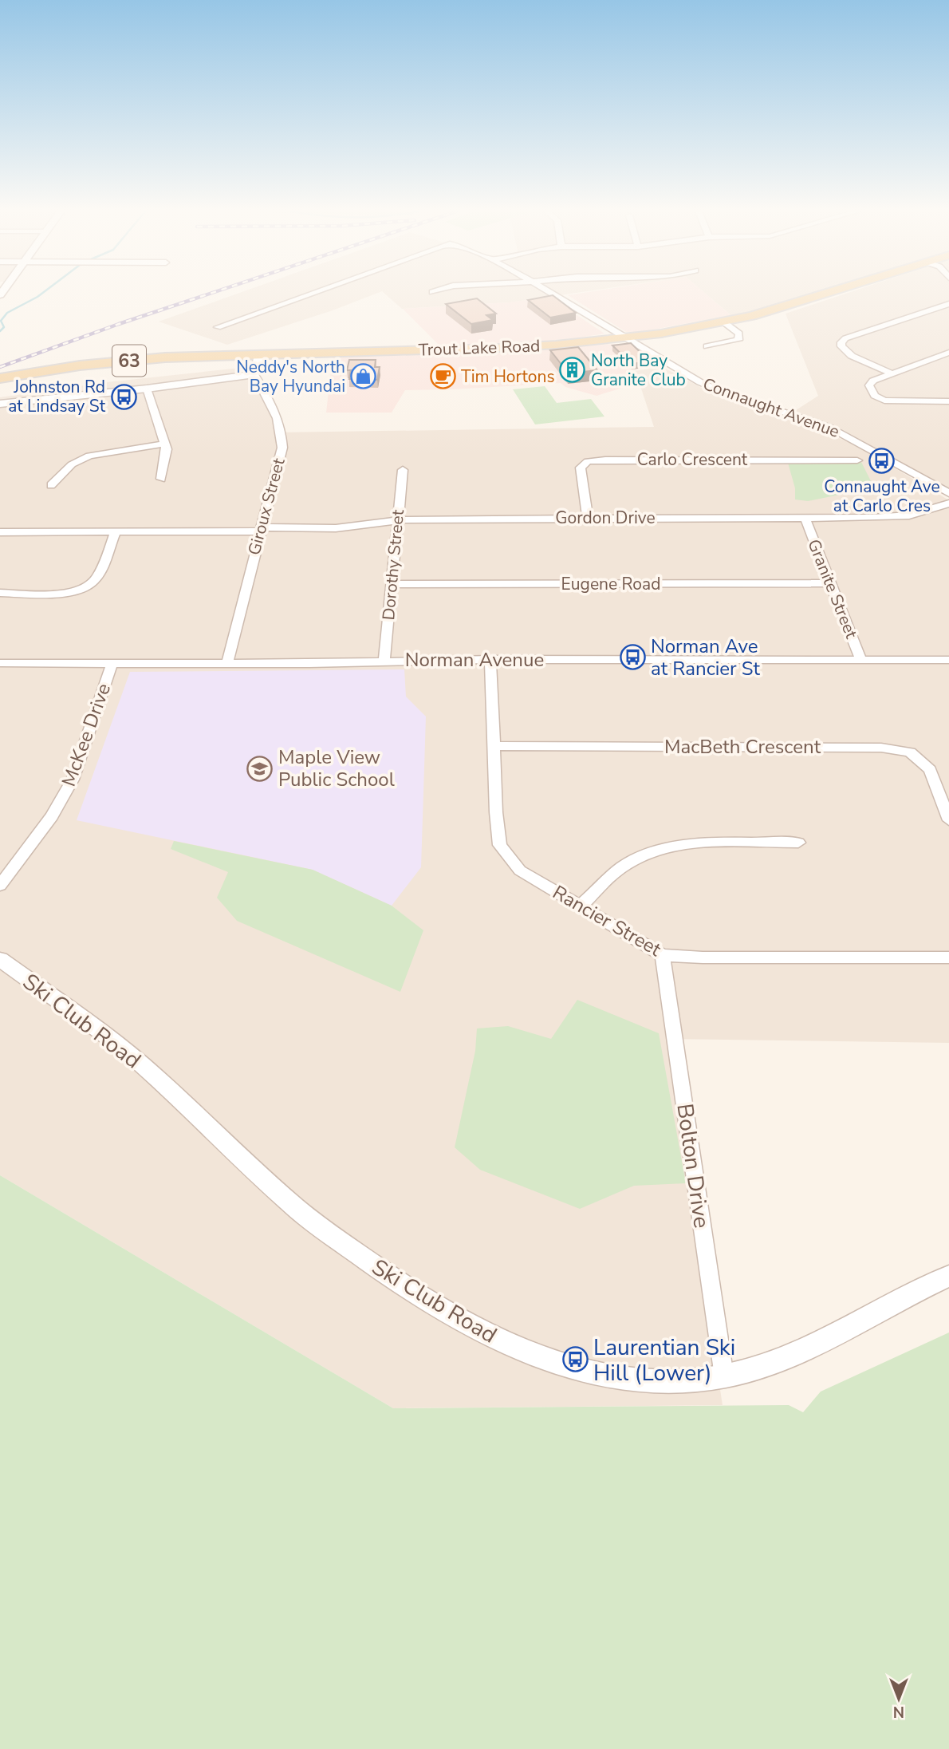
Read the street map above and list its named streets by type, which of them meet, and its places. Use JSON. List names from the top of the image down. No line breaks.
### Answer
{"streets":{"main road":["Trout Lake Road","63"],"street":["Connaught Avenue","Carlo Crescent","Giroux Street","Gordon Drive","Dorothy Street","Eugene Road","Granite Street","Norman Avenue","McKee Drive","MacBeth Crescent","Rancier Street","Ski Club Road","Bolton Drive"]},"crossings":[["Trout Lake Road","Connaught Avenue"],["Carlo Crescent","Gordon Drive"],["Giroux Street","Gordon Drive"],["Giroux Street","Norman Avenue"],["Gordon Drive","Dorothy Street"],["Gordon Drive","Granite Street"],["Dorothy Street","Eugene Road"],["Dorothy Street","Norman Avenue"],["Eugene Road","Granite Street"],["Granite Street","Norman Avenue"],["Norman Avenue","McKee Drive"],["Norman Avenue","Rancier Street"],["MacBeth Crescent","Rancier Street"],["Rancier Street","Bolton Drive"],["Ski Club Road","Bolton Drive"]],"places":{"building":["North Bay Granite Club"],"shop":["Neddy's North Bay Hyundai"],"cafe":["Tim Hortons"],"bus stop":["Johnston Rd at Lindsay St","Connaught Ave at Carlo Cres","Norman Ave at Rancier St","Laurentian Ski Hill (Lower)"],"school or university":["Maple View Public School"]},"north":"bottom"}
